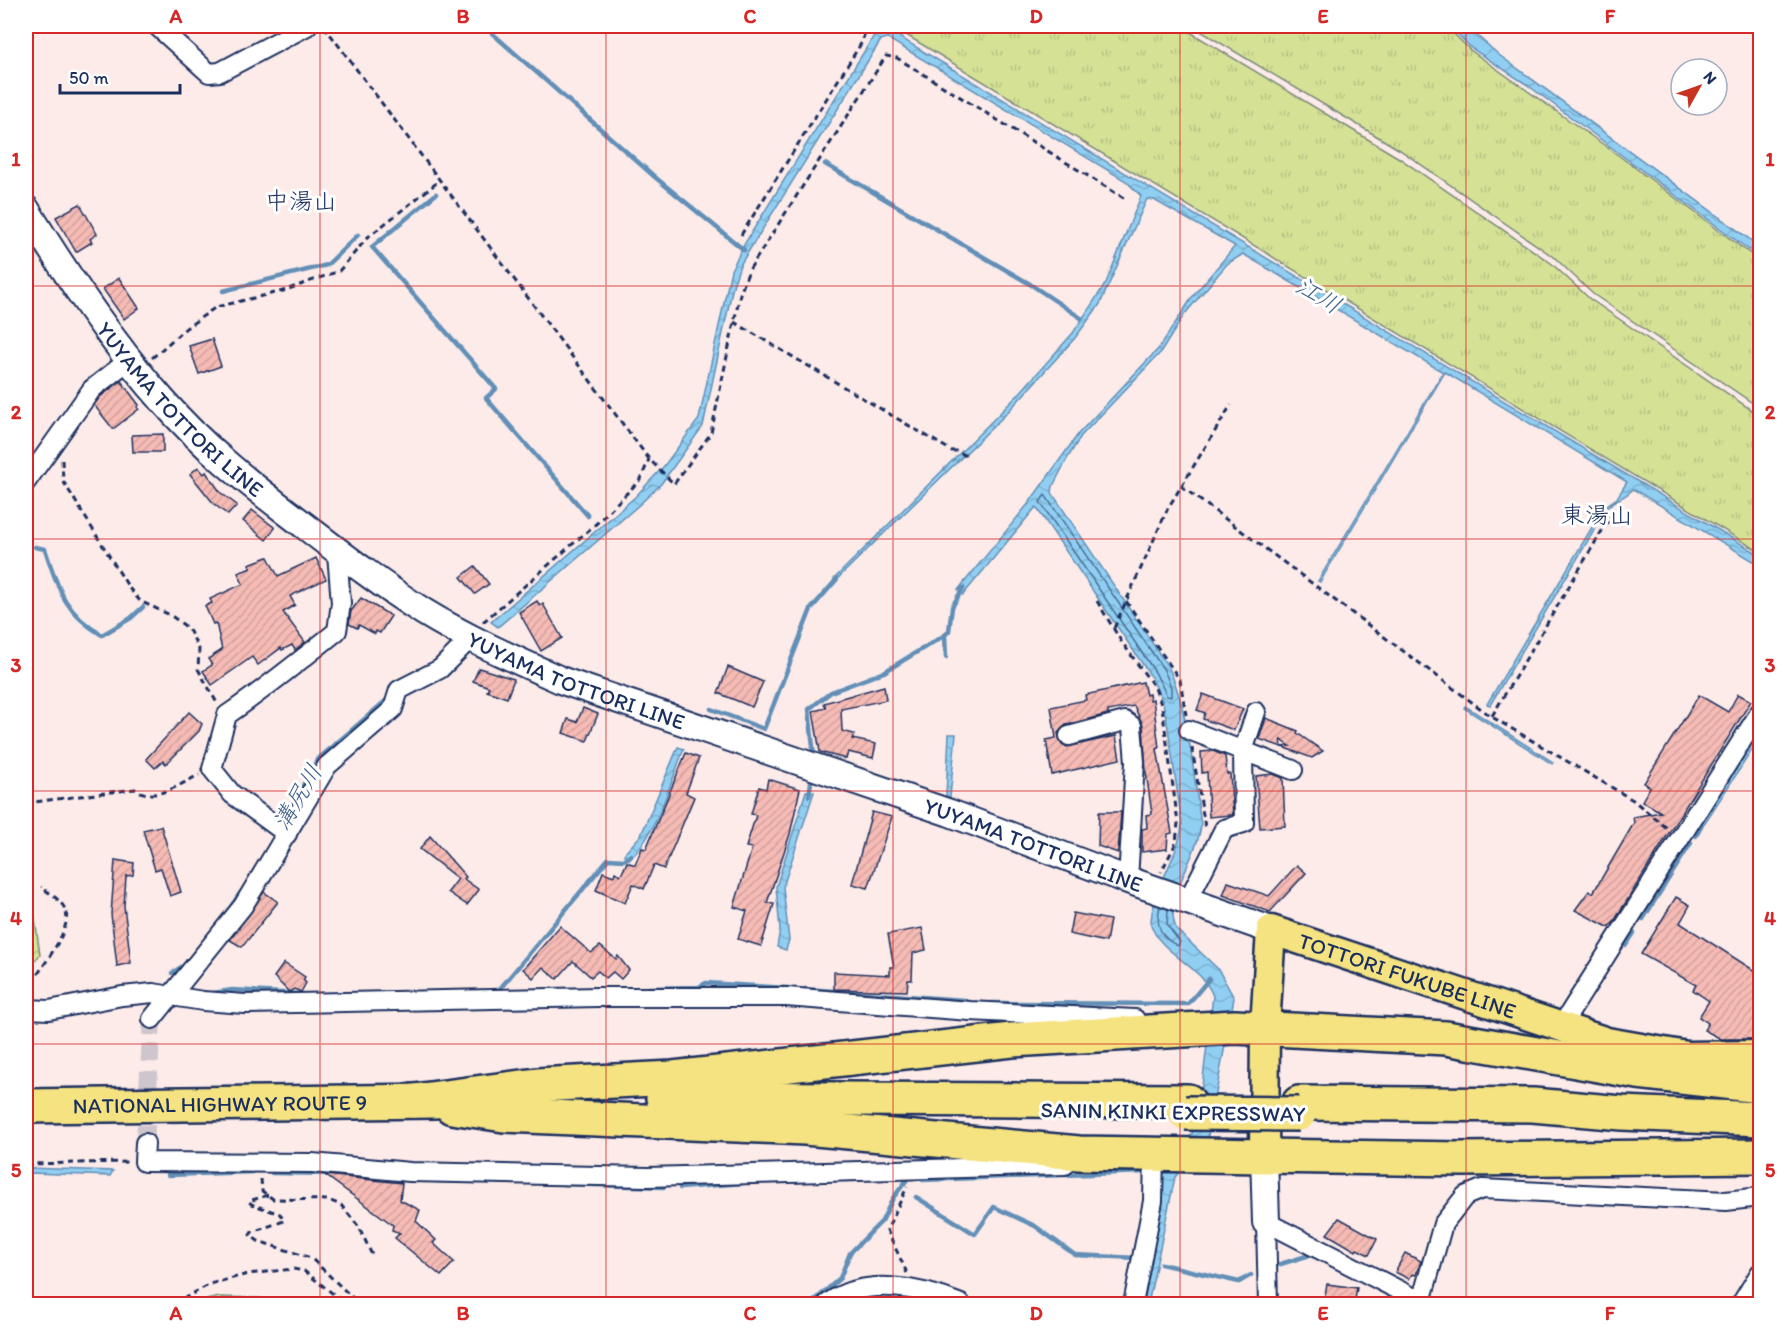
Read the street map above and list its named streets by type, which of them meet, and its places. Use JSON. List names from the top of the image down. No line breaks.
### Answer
{"streets":{"highway":["NATIONAL HIGHWAY ROUTE 9","SANIN KINKI EXPRESSWAY"],"main road":["YUYAMA TOTTORI LINE","TOTTORI FUKUBE LINE"]},"crossings":[["YUYAMA TOTTORI LINE","TOTTORI FUKUBE LINE"],["NATIONAL HIGHWAY ROUTE 9","SANIN KINKI EXPRESSWAY"]],"districts":["中湯山","東湯山"],"water":["江川","溝尻川"],"scale_bar":"50 m","north":"top right","grid":{"columns":["A","B","C","D","E","F"],"rows":["1","2","3","4","5"]}}
